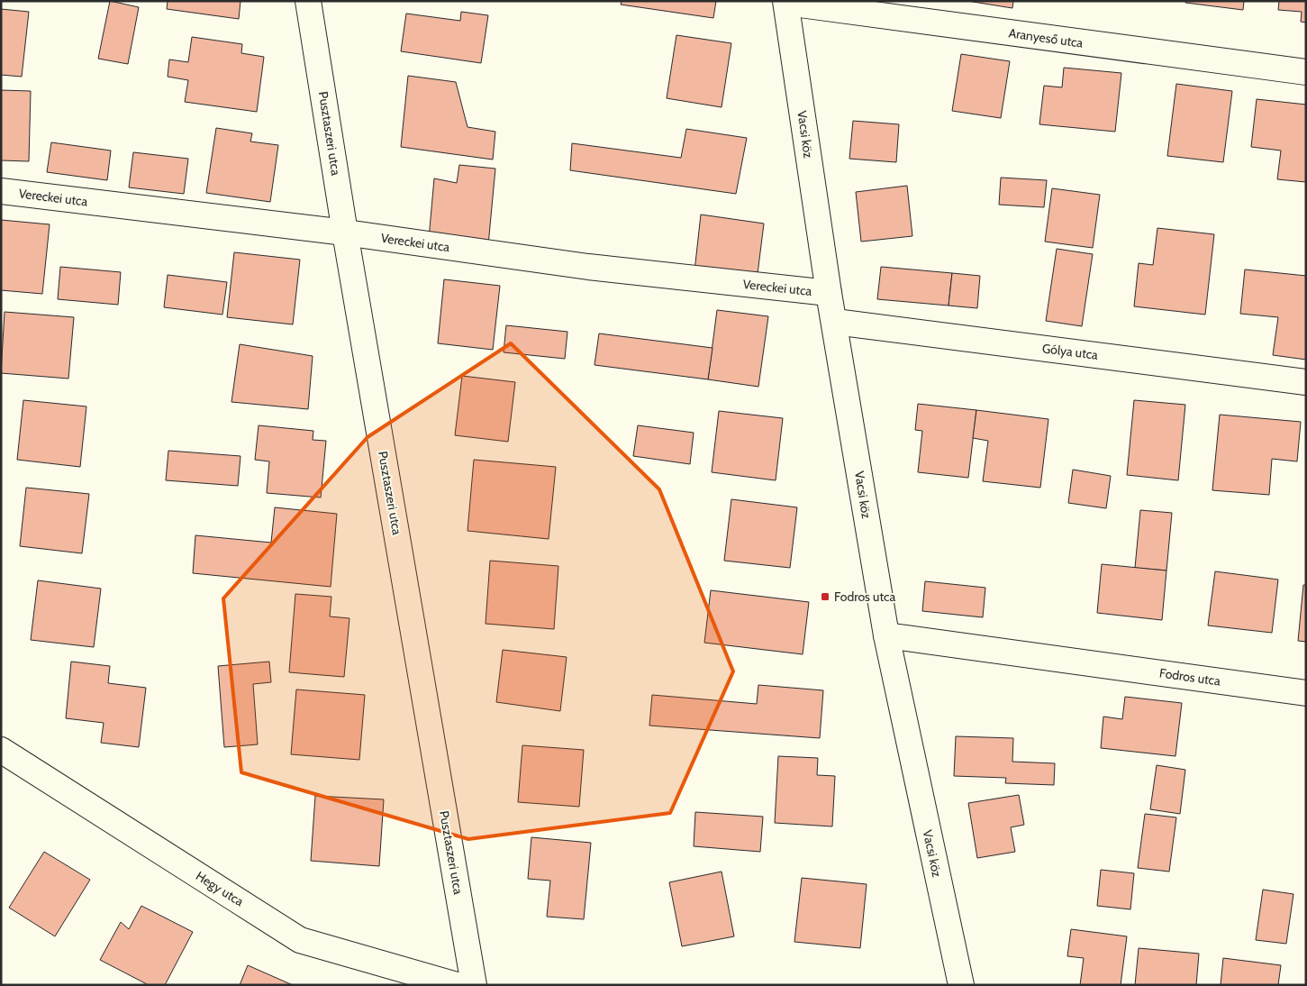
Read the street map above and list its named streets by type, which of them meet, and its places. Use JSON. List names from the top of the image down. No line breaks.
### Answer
{"streets":{"street":["Aranyeső utca","Pusztaszeri utca","Vacsi köz","Vereckei utca","Gólya utca","Fodros utca","Hegy utca"]},"crossings":[["Aranyeső utca","Vacsi köz"],["Pusztaszeri utca","Vereckei utca"],["Vacsi köz","Vereckei utca"],["Vacsi köz","Gólya utca"],["Vacsi köz","Fodros utca"]],"places":{"transit":["Fodros utca"]}}
